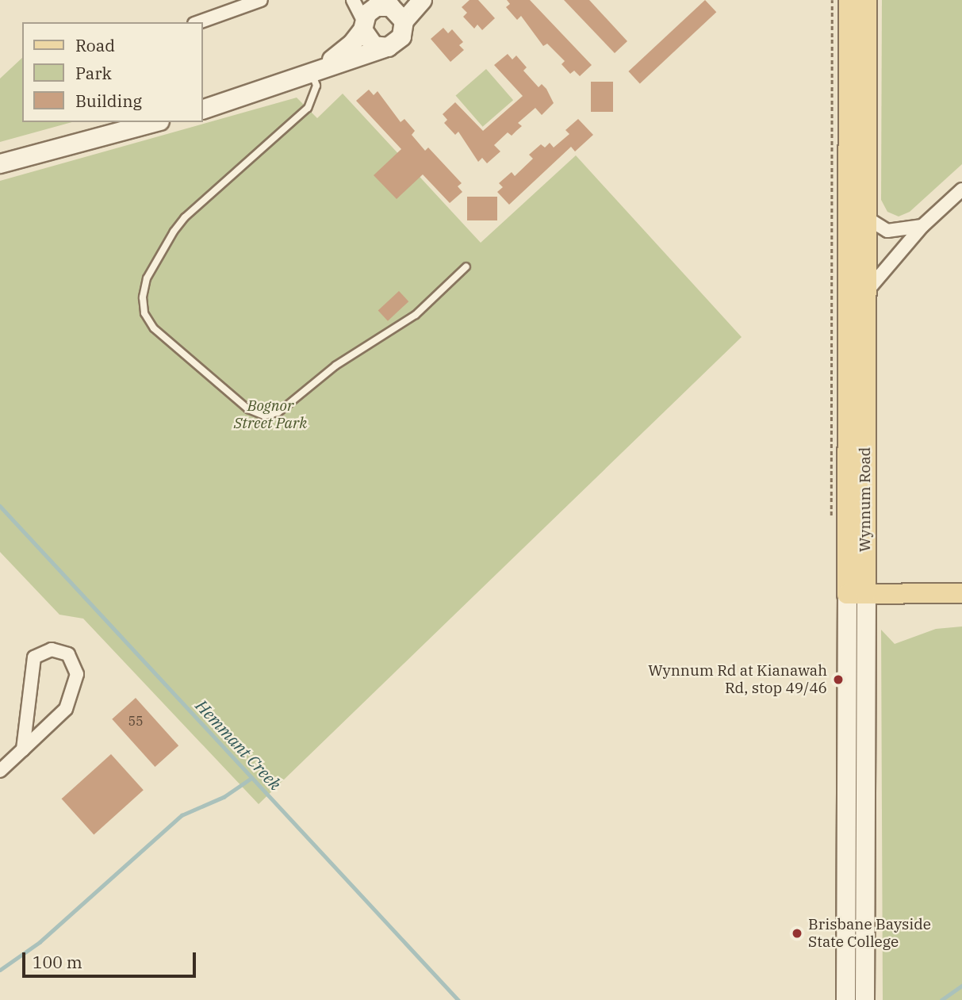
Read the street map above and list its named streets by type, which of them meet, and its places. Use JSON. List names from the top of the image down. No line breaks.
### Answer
{"streets":{"main road":["Wynnum Road"]},"water":["Hemmant Creek"],"parks":["Bognor Street Park"],"places":["Wynnum Rd at Kianawah Rd, stop 49/46","Brisbane Bayside State College"],"house_numbers":["55"],"legend":["Road","Park","Building"],"scale_bar":"100 m"}
